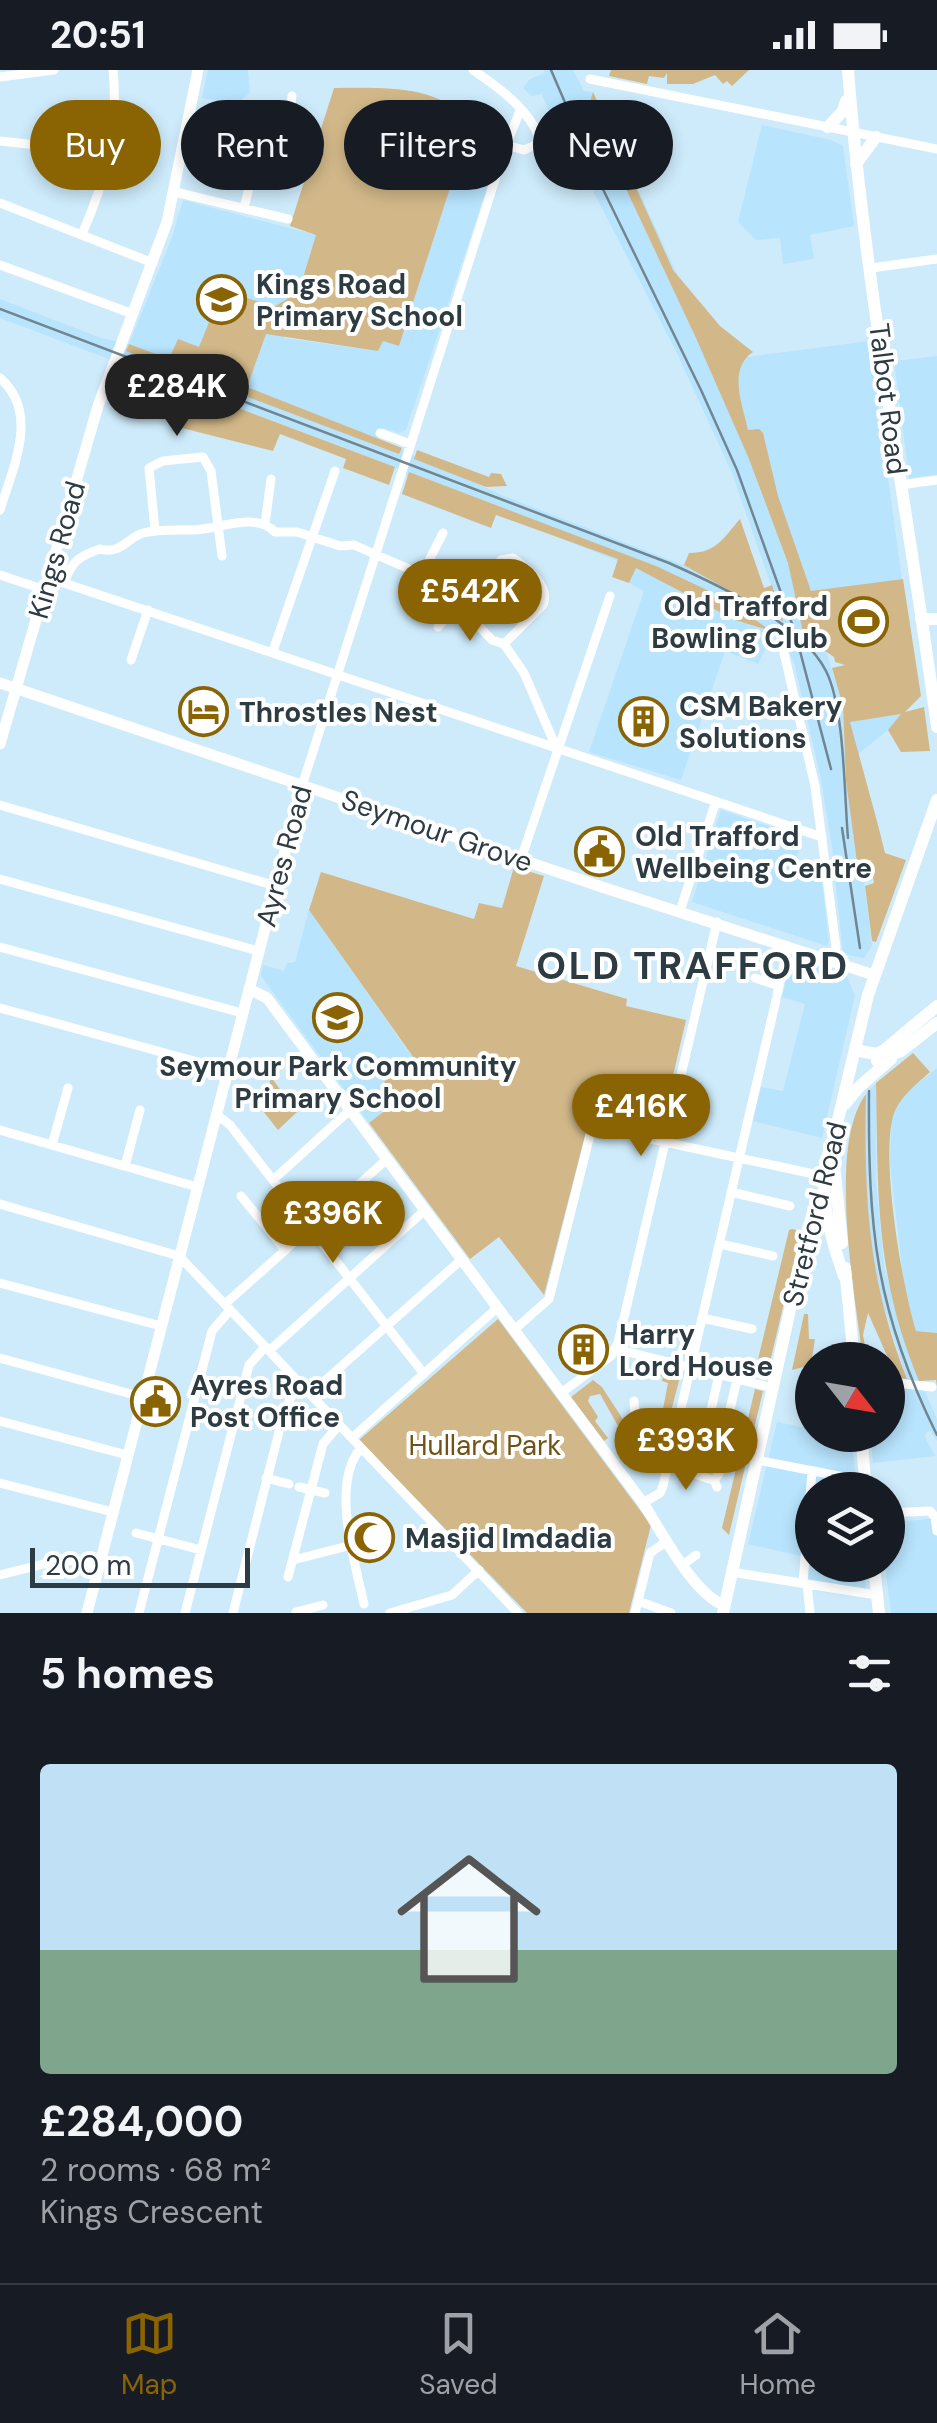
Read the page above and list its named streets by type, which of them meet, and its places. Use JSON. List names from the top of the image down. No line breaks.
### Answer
{"streets":{"main road":["Talbot Road","Kings Road","Seymour Grove","Ayres Road","Stretford Road"]},"crossings":[["Kings Road","Seymour Grove"],["Seymour Grove","Ayres Road"]],"districts":["OLD TRAFFORD"],"parks":["Hullard Park"],"places":{"school or university":["Kings Road Primary School","Seymour Park Community Primary School"],"sports":["Old Trafford Bowling Club"],"hotel":["Throstles Nest"],"building":["CSM Bakery Solutions","Harry Lord House"],"public building":["Old Trafford Wellbeing Centre","Ayres Road Post Office"],"mosque":["Masjid Imdadia"]},"scale_bar":"200 m","north":"bottom right","page":{"status":"20:51","chip":["Buy","Rent","Filters","New"],"price":["£284K","£542K","£416K","£396K","£393K"],"scale":"200 m","heading":"5 homes","list":[{"name":"£284,000","note":"2 rooms · 68 m² · Kings Crescent"}],"tabs":["Map","Saved","Home"]}}
